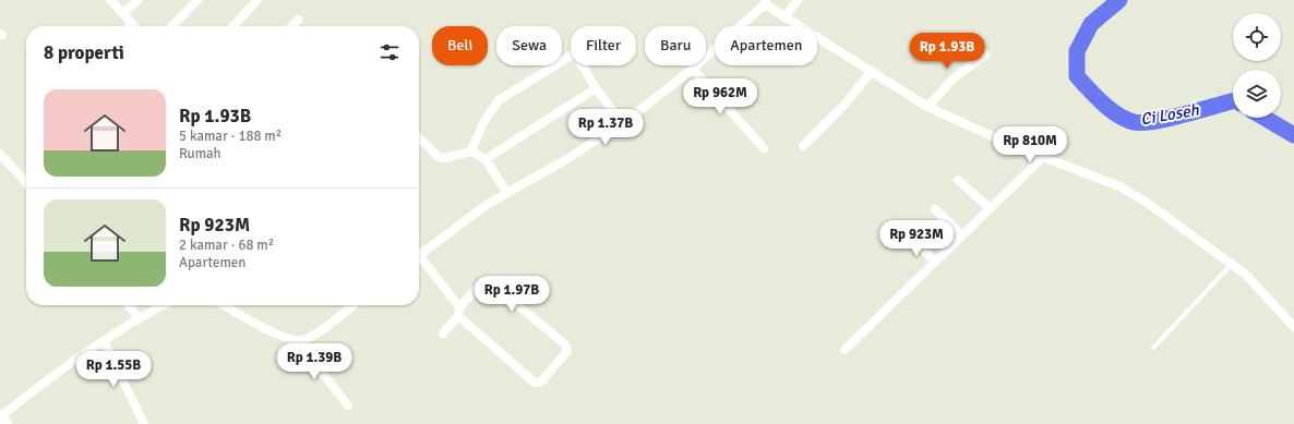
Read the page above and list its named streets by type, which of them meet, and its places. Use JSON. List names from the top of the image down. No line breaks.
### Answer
{"water":["Ci Loseh"],"page":{"chip":["Beli","Sewa","Filter","Baru","Apartemen"],"heading":"8 properti","price":["Rp 1.93B","Rp 962M","Rp 1.37B","Rp 810M","Rp 923M","Rp 1.97B","Rp 1.39B","Rp 1.55B"],"list":[{"name":"Rp 1.93B","note":"5 kamar · 188 m² · Rumah"},{"name":"Rp 923M","note":"2 kamar · 68 m² · Apartemen"}]}}
